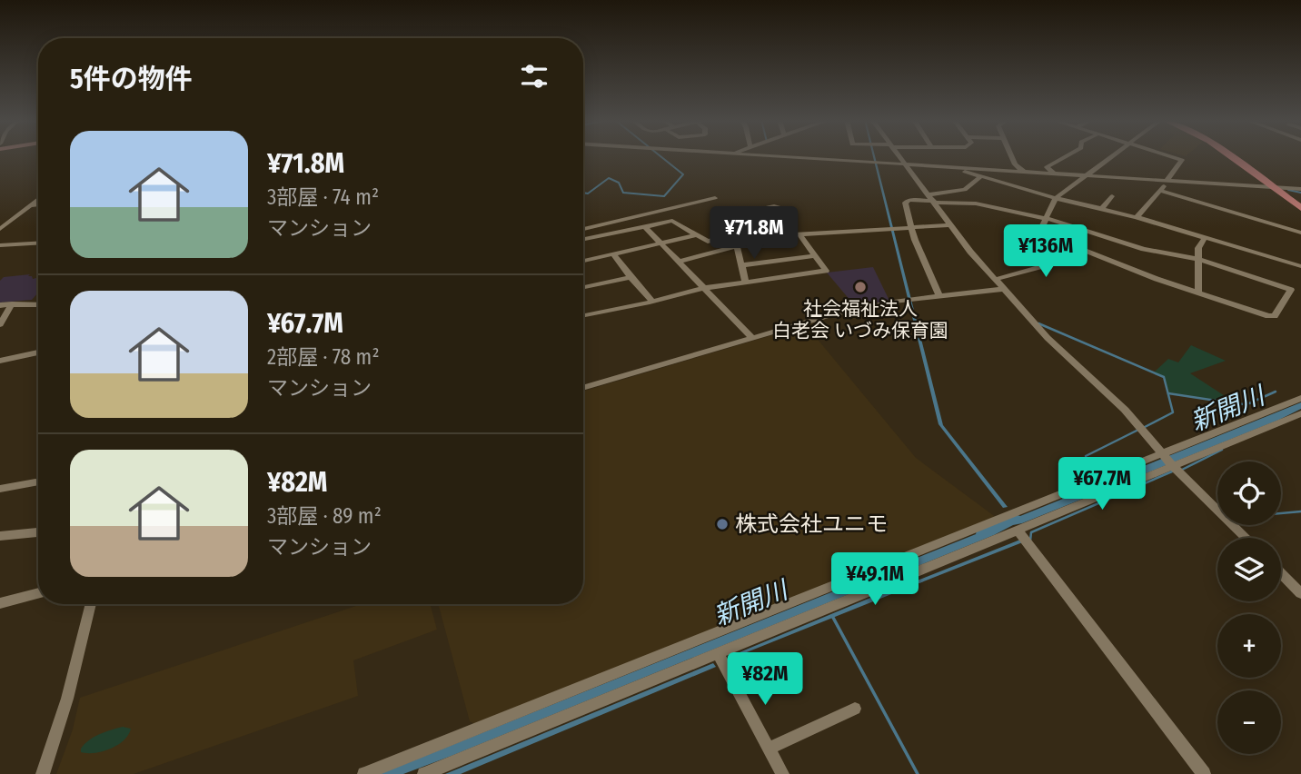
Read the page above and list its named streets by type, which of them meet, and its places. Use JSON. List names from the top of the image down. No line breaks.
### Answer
{"water":["新開川"],"places":["社会福祉法人 白老会 いづみ保育園","株式会社ユニモ"],"page":{"heading":"5件の物件","list":[{"name":"¥71.8M","note":"3部屋 · 74 m² · マンション"},{"name":"¥67.7M","note":"2部屋 · 78 m² · マンション"},{"name":"¥82M","note":"3部屋 · 89 m² · マンション"}],"price":["¥71.8M","¥136M","¥67.7M","¥49.1M","¥82M"],"map_buttons":["+","−"]}}
